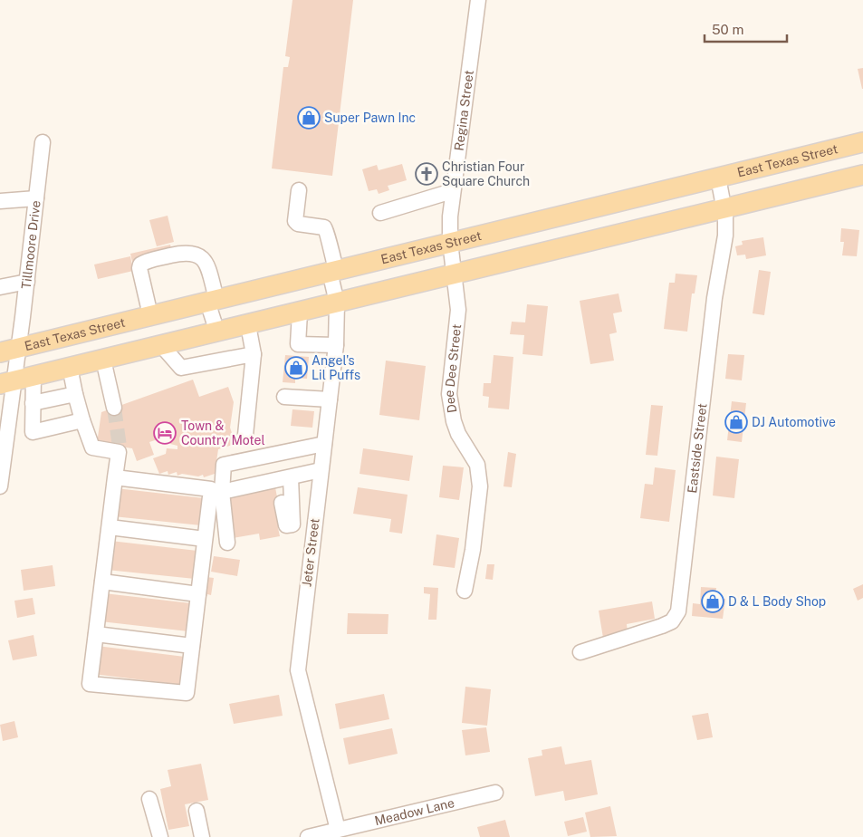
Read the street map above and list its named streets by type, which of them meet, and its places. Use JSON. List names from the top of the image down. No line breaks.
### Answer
{"streets":{"main road":["East Texas Street"],"street":["Regina Street","Tillmoore Drive","Dee Dee Street","Eastside Street","Jeter Street","Meadow Lane"]},"crossings":[["Regina Street","East Texas Street"],["Regina Street","Dee Dee Street"],["East Texas Street","Tillmoore Drive"],["East Texas Street","Eastside Street"],["East Texas Street","Jeter Street"],["Jeter Street","Meadow Lane"]],"places":{"shop":["Super Pawn Inc","Angel's Lil Puffs","DJ Automotive","D & L Body Shop"],"church":["Christian Four Square Church"],"hotel":["Town & Country Motel"]},"scale_bar":"50 m"}
